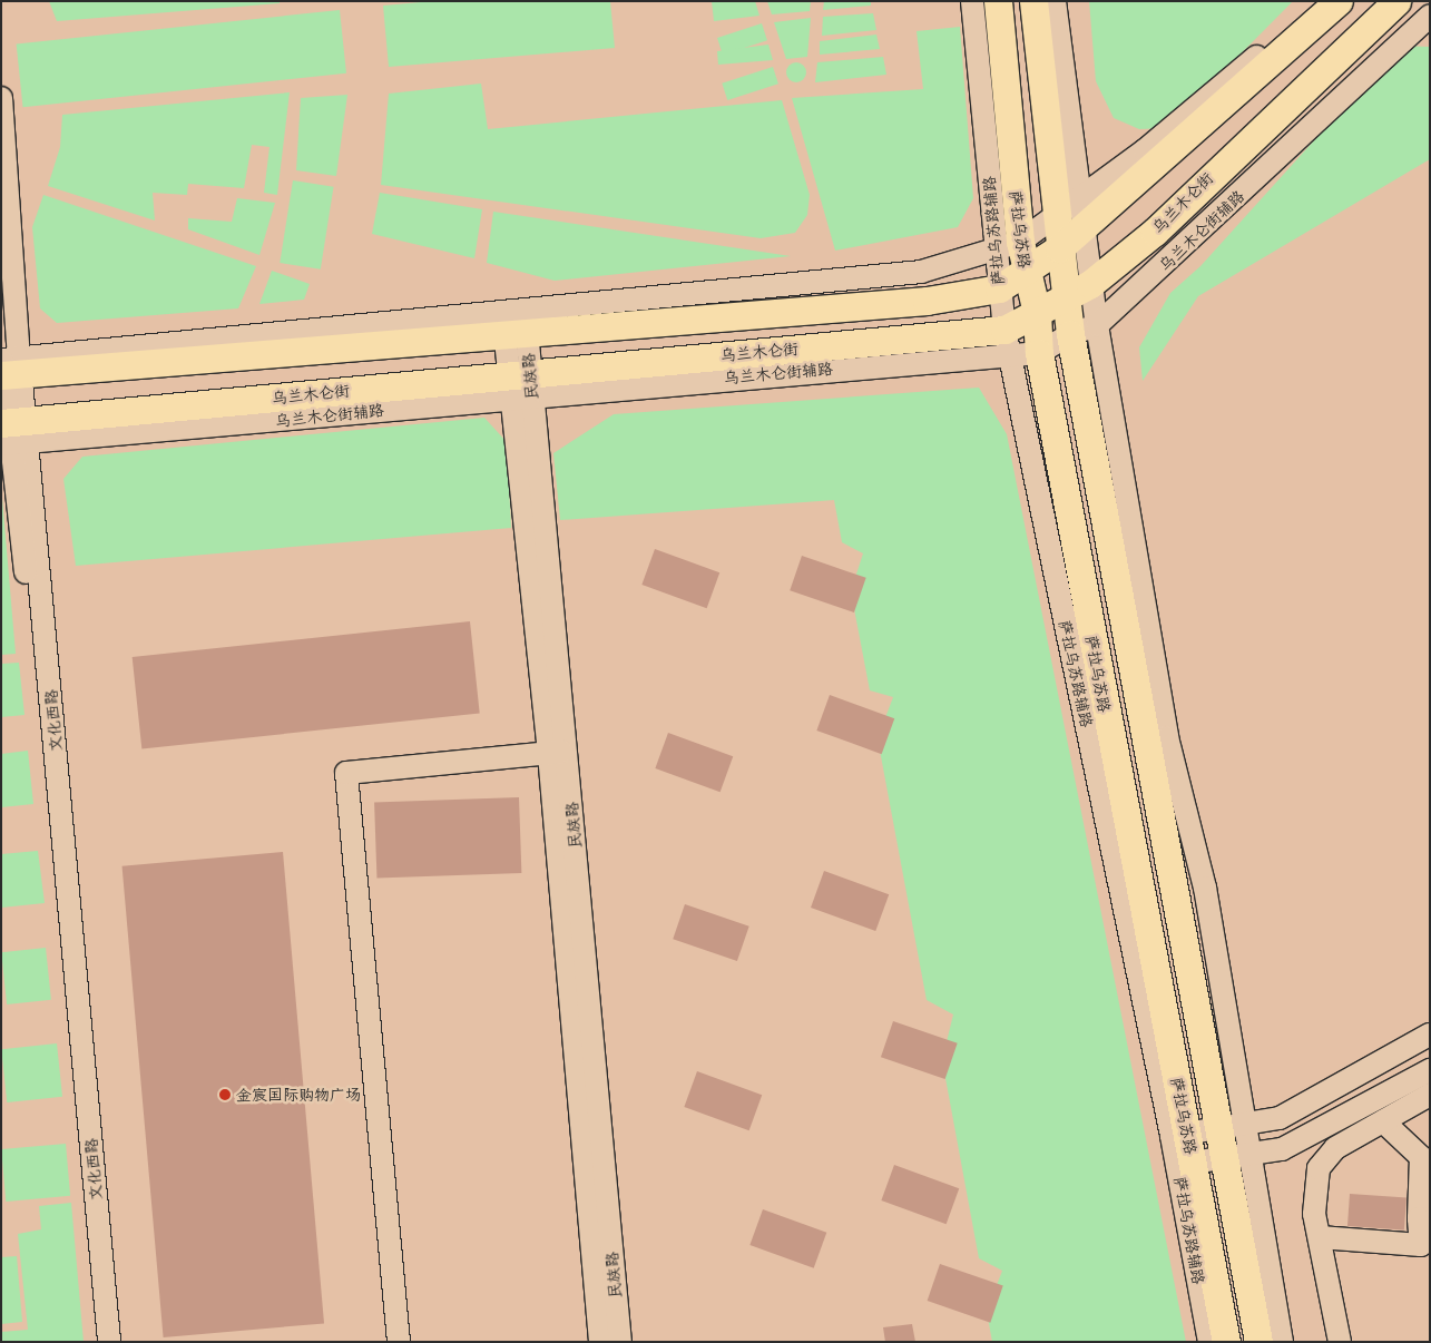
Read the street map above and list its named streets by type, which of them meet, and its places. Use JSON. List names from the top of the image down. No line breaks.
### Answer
{"streets":{"main road":["乌兰木仑街","萨拉乌苏路"],"street":["萨拉乌苏路辅路","乌兰木仑街辅路","民族路","文化西路"]},"crossings":[["乌兰木仑街","萨拉乌苏路"],["乌兰木仑街","萨拉乌苏路辅路"],["乌兰木仑街","乌兰木仑街辅路"],["乌兰木仑街","民族路"],["乌兰木仑街","文化西路"],["萨拉乌苏路","萨拉乌苏路辅路"],["萨拉乌苏路","乌兰木仑街辅路"],["萨拉乌苏路辅路","乌兰木仑街辅路"],["乌兰木仑街辅路","民族路"]],"places":["金宸国际购物广场"]}
